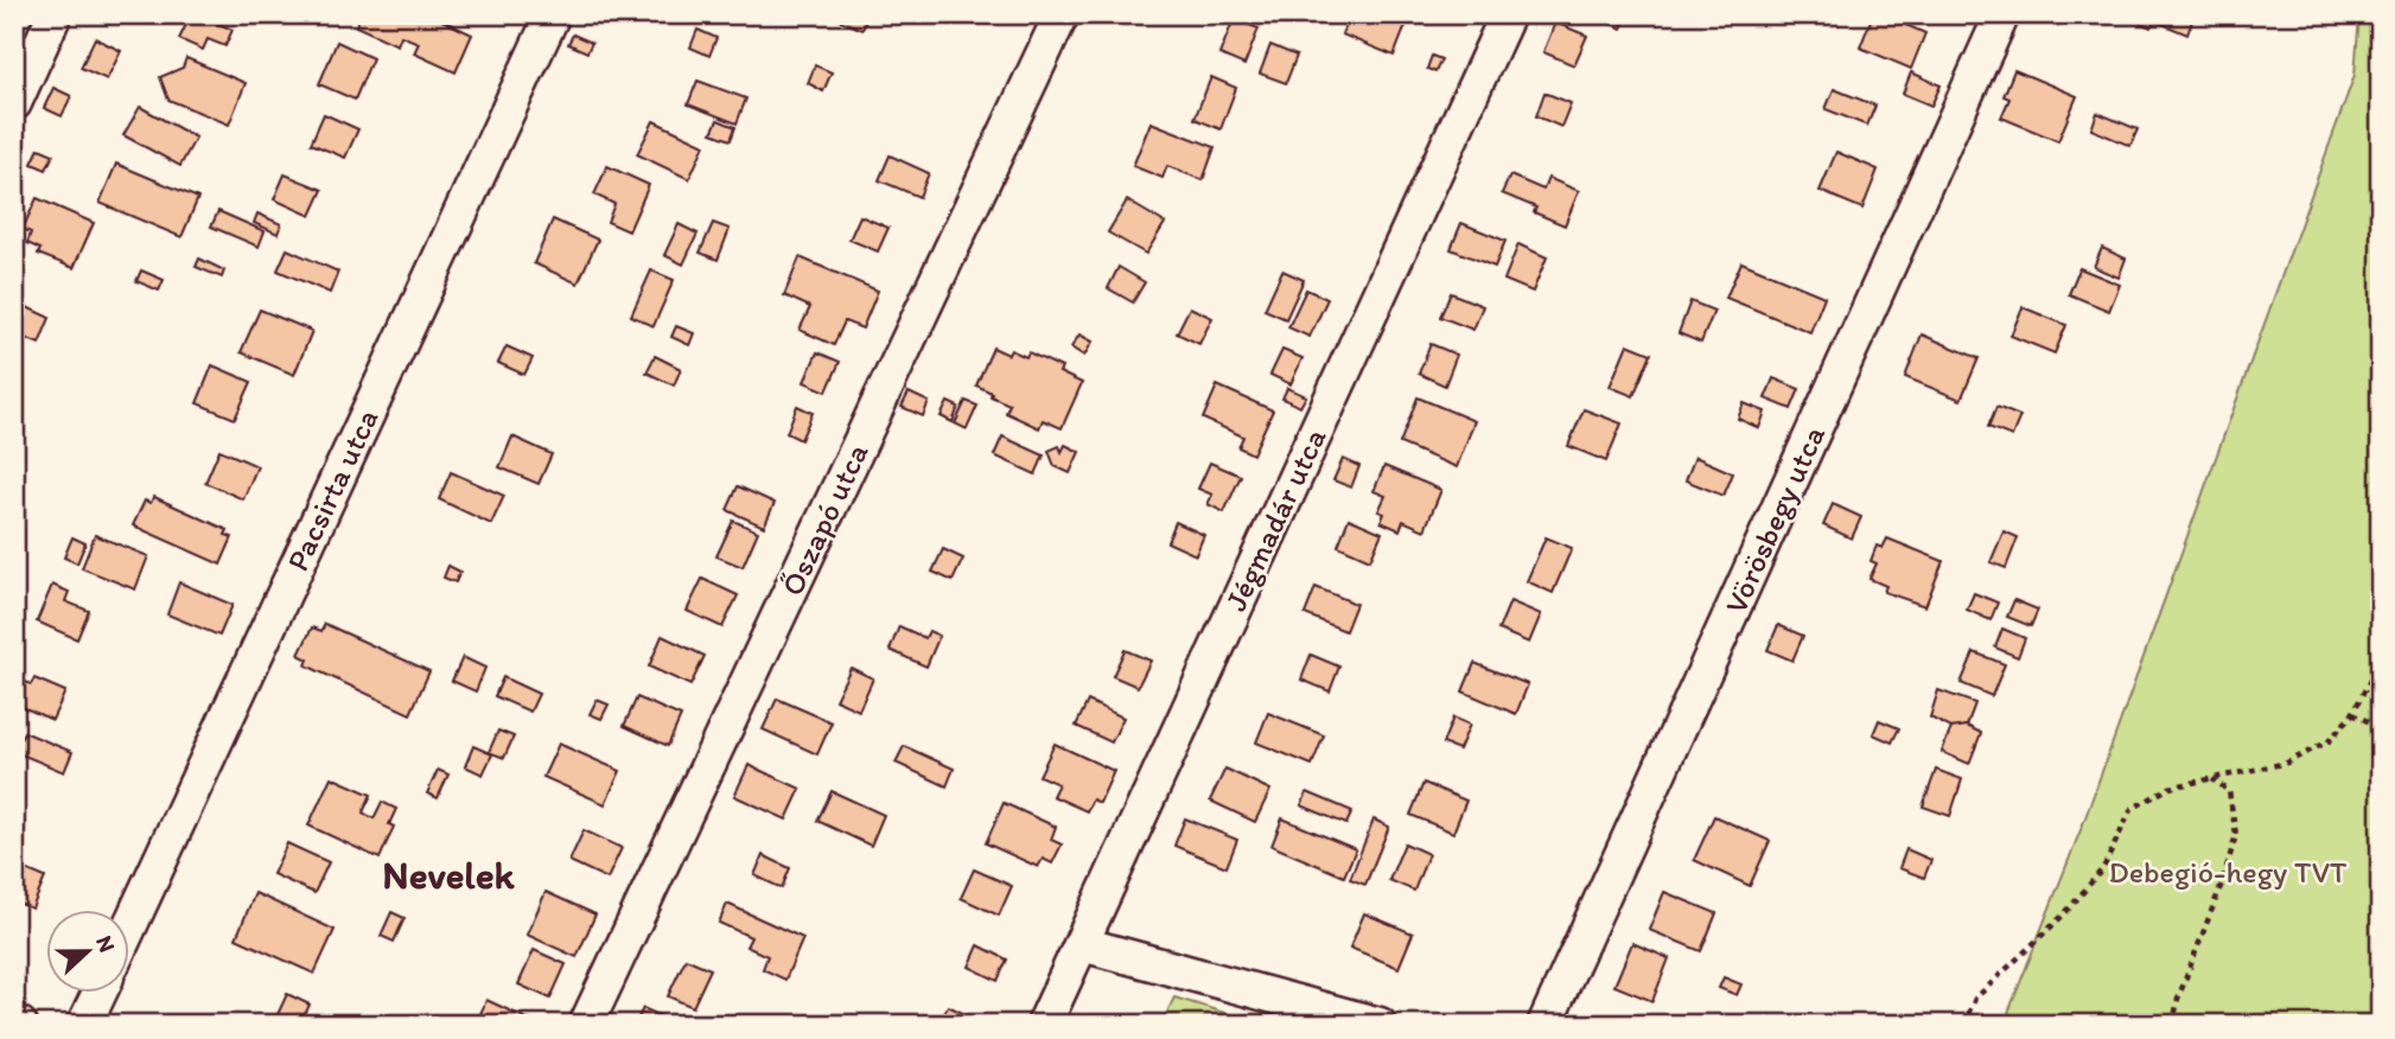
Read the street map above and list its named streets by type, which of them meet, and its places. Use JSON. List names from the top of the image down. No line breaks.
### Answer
{"streets":{"street":["Pacsirta utca","Őszapó utca","Jégmadár utca","Vörösbegy utca"]},"districts":["Nevelek"],"parks":["Debegió-hegy TVT"],"north":"right"}
